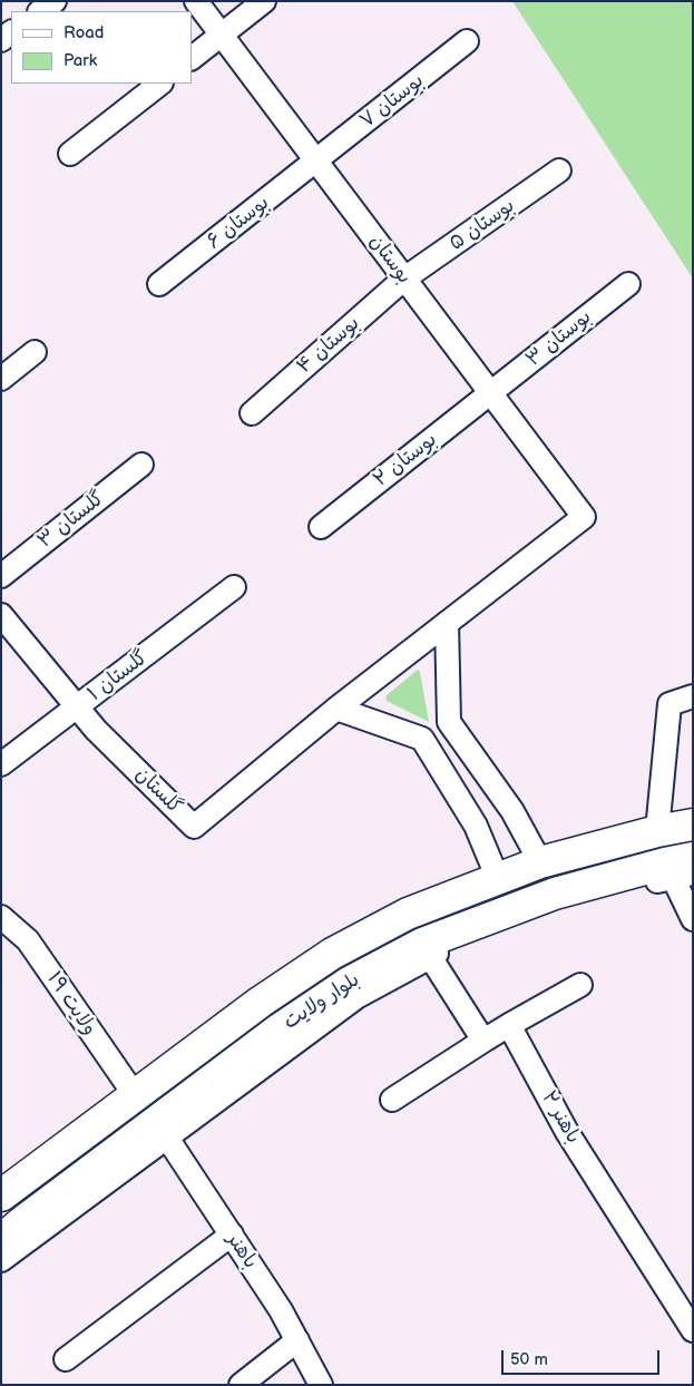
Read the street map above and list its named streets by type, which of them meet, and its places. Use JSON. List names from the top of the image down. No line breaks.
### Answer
{"streets":{"main road":["بلوار ولایت"],"street":["بوستان ۷","بوستان ۶","بوستان ۵","بوستان","بوستان ۳","بوستان ۴","بوستان ۲","گلستان ۳","گلستان ۱","گلستان","ولایت ۱۹","باهنر ۲","باهنر"]},"crossings":[["بوستان ۷","بوستان ۶"],["بوستان ۷","بوستان"],["بوستان ۶","بوستان"],["بوستان ۵","بوستان"],["بوستان ۵","بوستان ۴"],["بوستان","بوستان ۳"],["بوستان","بوستان ۴"],["بوستان","بوستان ۲"],["بوستان ۳","بوستان ۲"],["گلستان ۱","گلستان"],["بلوار ولایت","ولایت ۱۹"],["بلوار ولایت","باهنر"]],"legend":["Road","Park"],"scale_bar":"50 m"}
